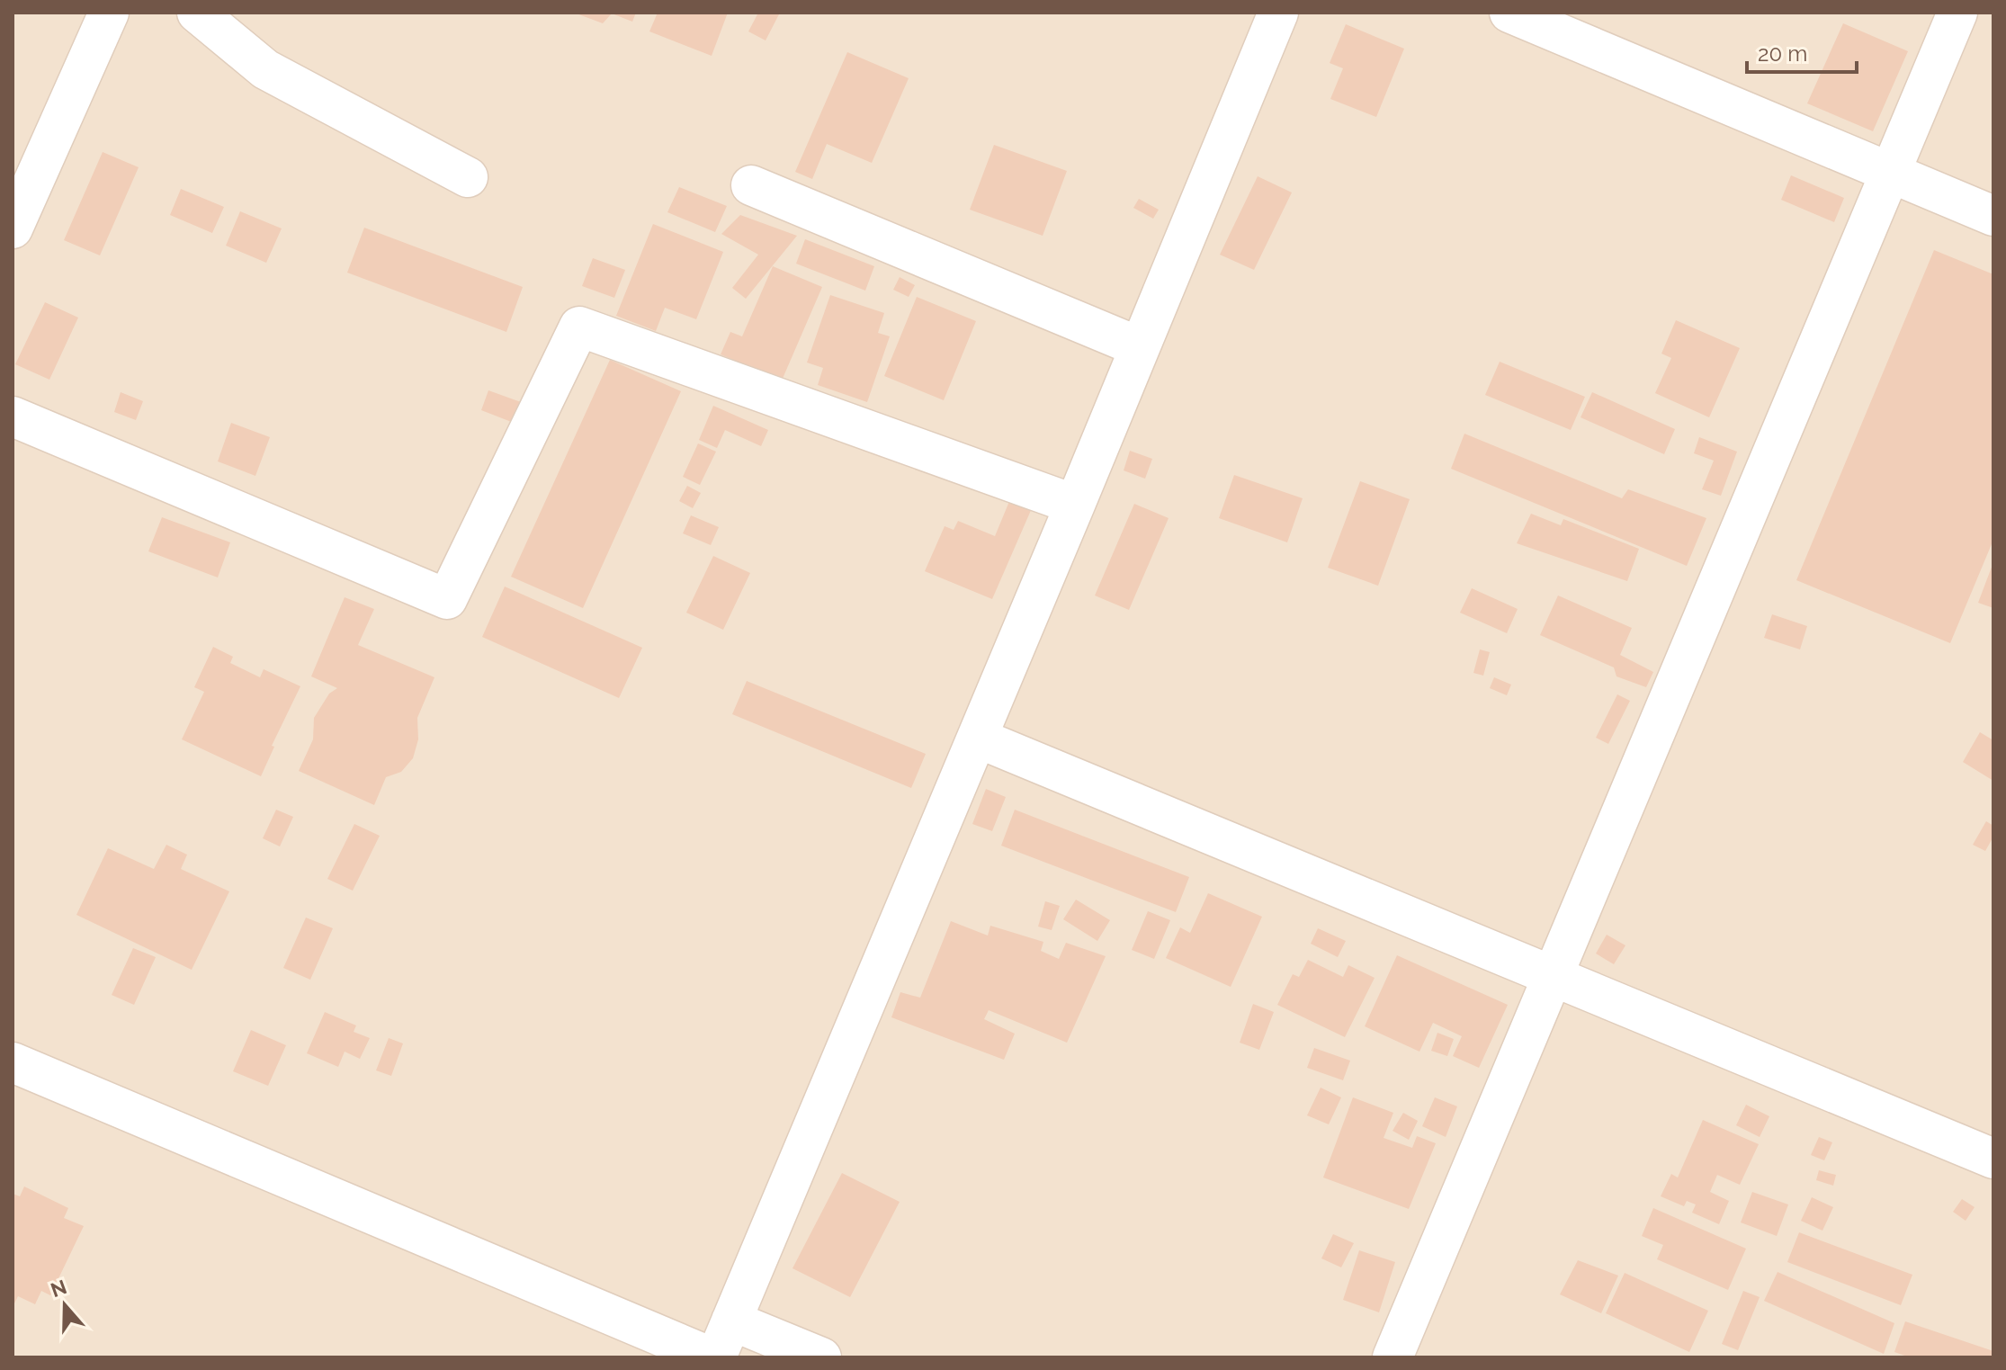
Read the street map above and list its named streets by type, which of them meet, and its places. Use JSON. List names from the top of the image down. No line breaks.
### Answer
{"scale_bar":"20 m","north":"top"}
